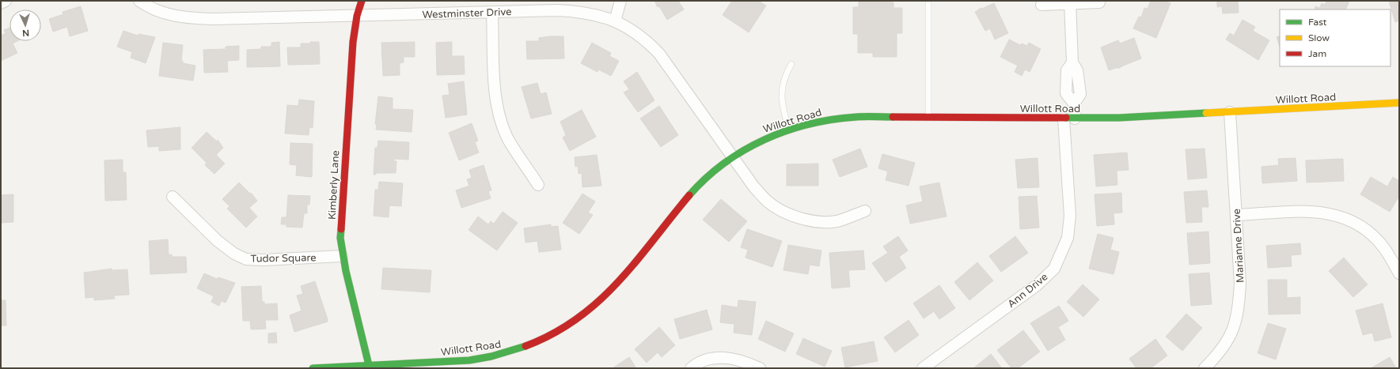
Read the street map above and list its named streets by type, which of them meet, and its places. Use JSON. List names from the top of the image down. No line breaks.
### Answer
{"streets":{"main road":["Willott Road","Kimberly Lane"],"street":["Westminster Drive","Marianne Drive","Tudor Square","Ann Drive"]},"crossings":[["Westminster Drive","Willott Road"],["Westminster Drive","Kimberly Lane"],["Willott Road","Kimberly Lane"],["Willott Road","Marianne Drive"],["Willott Road","Ann Drive"],["Kimberly Lane","Tudor Square"]],"legend":["Fast","Slow","Jam"],"north":"bottom"}
